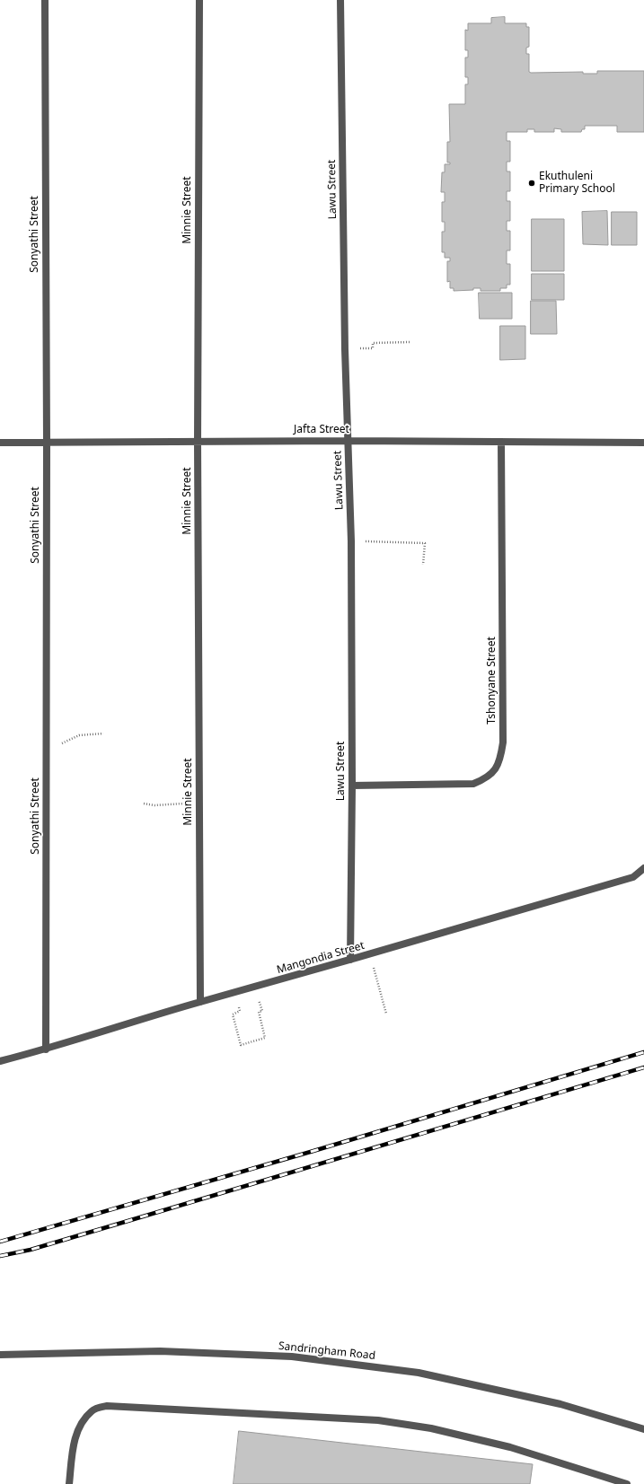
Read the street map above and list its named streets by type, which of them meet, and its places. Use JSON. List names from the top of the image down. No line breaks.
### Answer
{"streets":{"street":["Lawu Street","Minnie Street","Sonyathi Street","Jafta Street","Tshonyane Street","Mangondia Street","Sandringham Road"]},"crossings":[["Lawu Street","Jafta Street"],["Lawu Street","Tshonyane Street"],["Lawu Street","Mangondia Street"],["Minnie Street","Jafta Street"],["Minnie Street","Mangondia Street"],["Sonyathi Street","Jafta Street"],["Sonyathi Street","Mangondia Street"],["Jafta Street","Tshonyane Street"]],"places":["Ekuthuleni Primary School"]}
